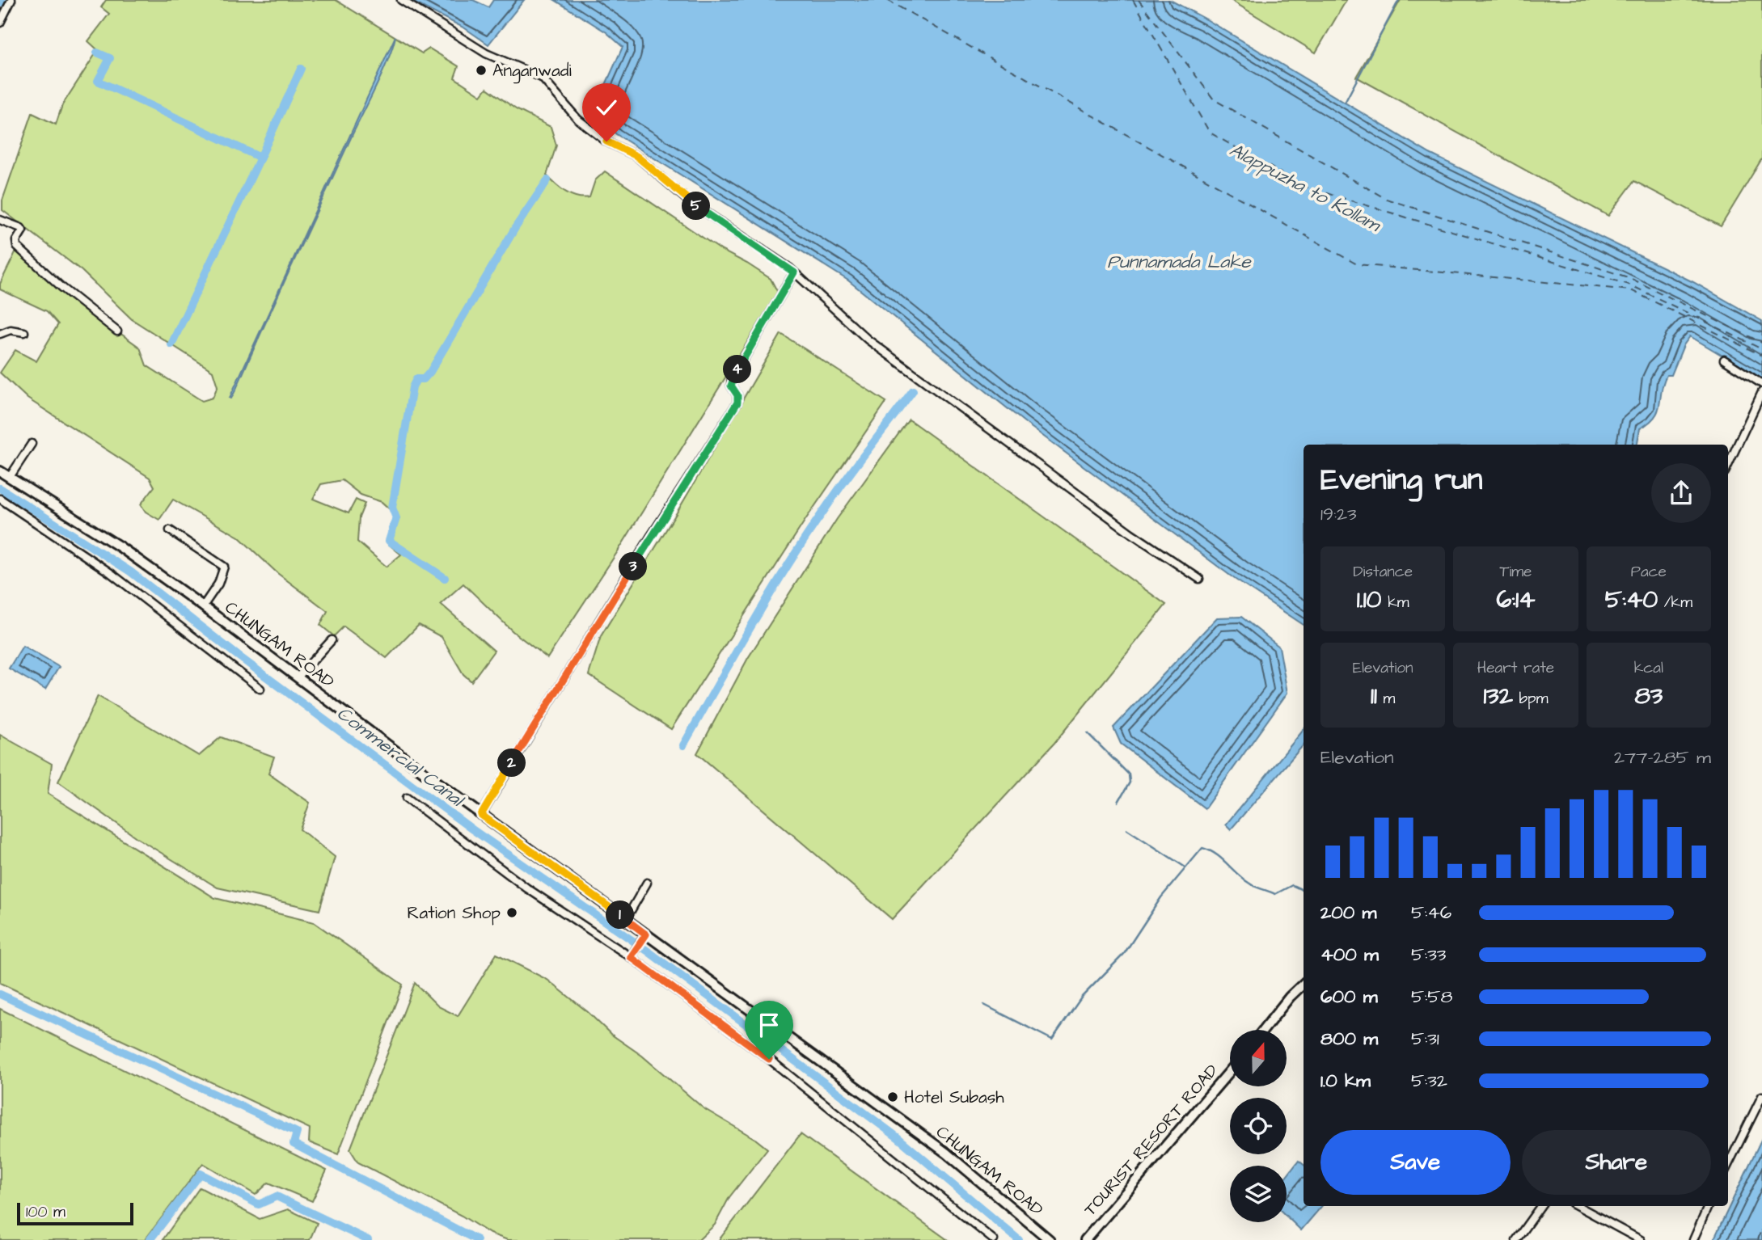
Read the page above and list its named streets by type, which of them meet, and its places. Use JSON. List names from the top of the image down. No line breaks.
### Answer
{"streets":{"main road":["CHUNGAM ROAD","TOURIST RESORT ROAD"]},"water":["Alappuzha to Kollam","Punnamada Lake","Commercial Canal"],"places":["Anganwadi","Ration Shop","Hotel Subash"],"scale_bar":"100 m","north":"top","page":{"pins":["5","4","3","2","1"],"heading":["Evening run","19:23"],"stats":[["Distance","1.10 km"],["Time","6:14"],["Pace","5:40 /km"],["Elevation","11 m"],["Heart rate","132 bpm"],["kcal","83"]],"chart":["Elevation","277–285 m"],"list":[{"name":"200 m","note":"5:46"},{"name":"400 m","note":"5:33"},{"name":"600 m","note":"5:58"},{"name":"800 m","note":"5:31"},{"name":"1.0 km","note":"5:32"}],"buttons":["Save","Share"],"scale":"100 m"}}
